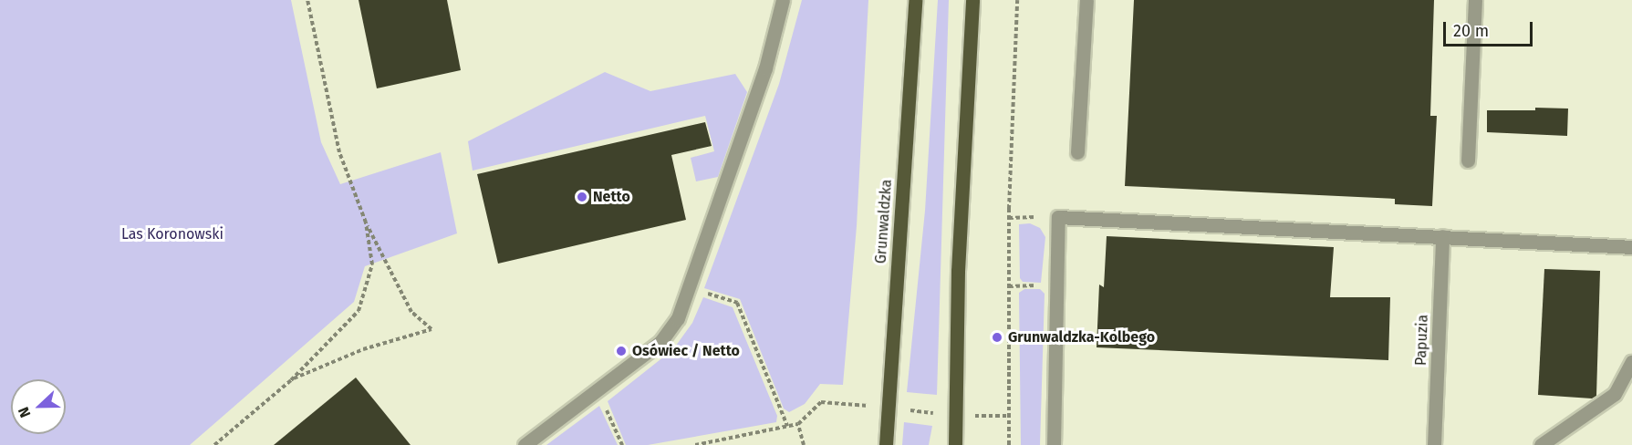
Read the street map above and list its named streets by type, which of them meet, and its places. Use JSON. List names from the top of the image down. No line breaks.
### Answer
{"streets":{"main road":["Grunwaldzka"],"street":["Papuzia"]},"parks":["Las Koronowski"],"places":["Netto","Grunwaldzka-Kolbego","Osówiec / Netto"],"scale_bar":"20 m","north":"left"}
